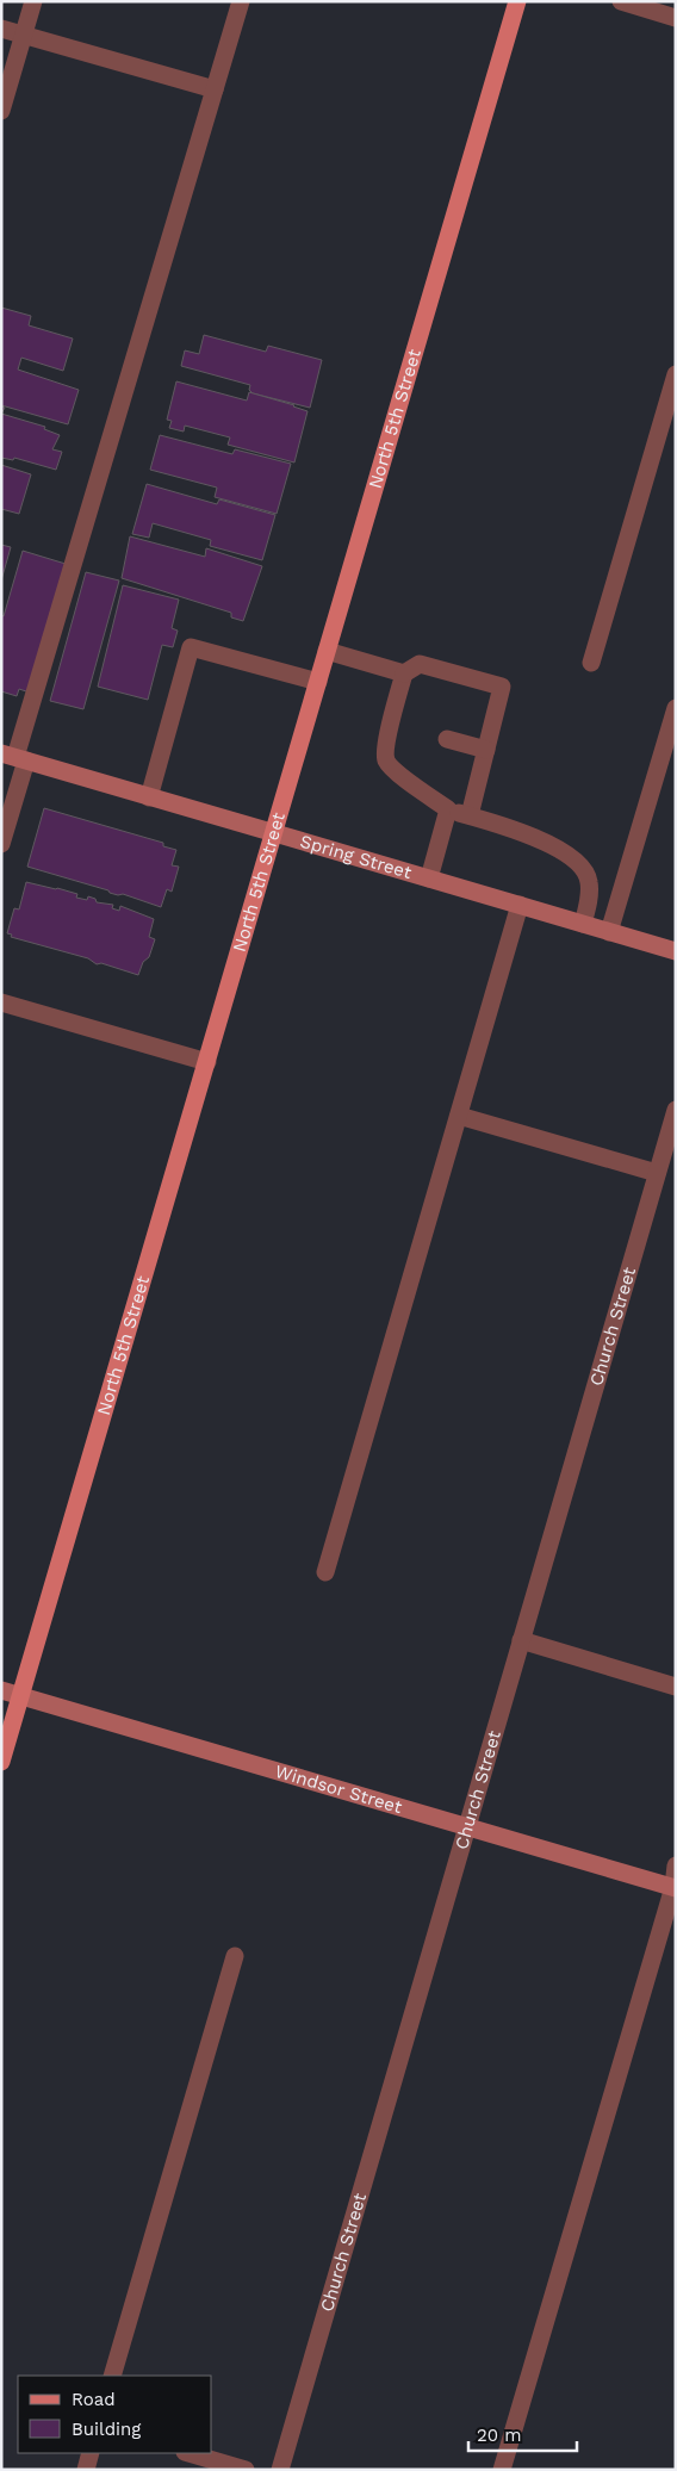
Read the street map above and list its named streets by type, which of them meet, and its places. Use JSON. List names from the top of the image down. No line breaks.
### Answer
{"streets":{"main road":["North 5th Street","Spring Street","Windsor Street"],"street":["Church Street"]},"crossings":[["North 5th Street","Spring Street"],["North 5th Street","Windsor Street"],["Church Street","Windsor Street"]],"legend":["Road","Building"],"scale_bar":"20 m"}
